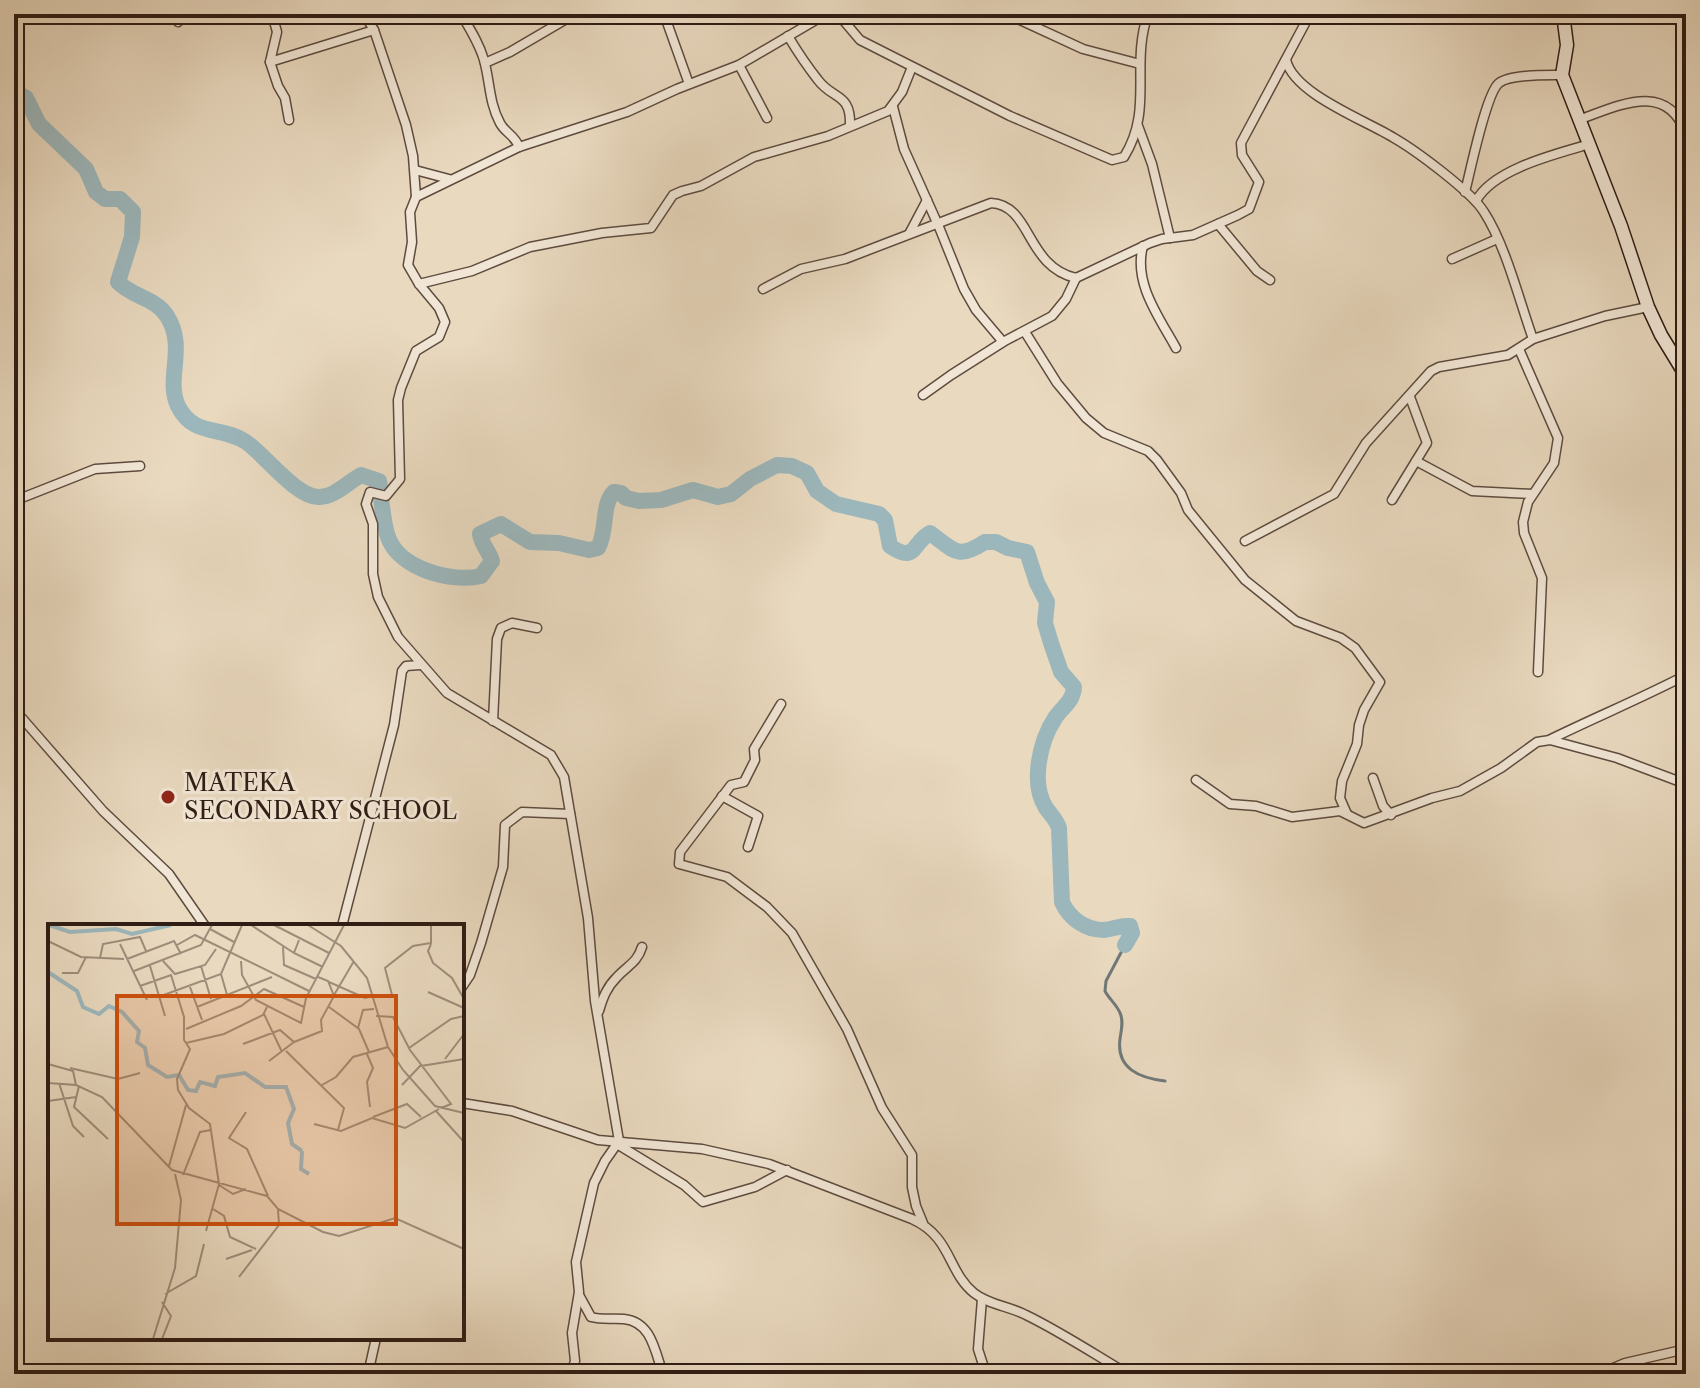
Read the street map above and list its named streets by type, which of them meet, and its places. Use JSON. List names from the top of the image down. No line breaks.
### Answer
{"places":["MATEKA SECONDARY SCHOOL"]}
